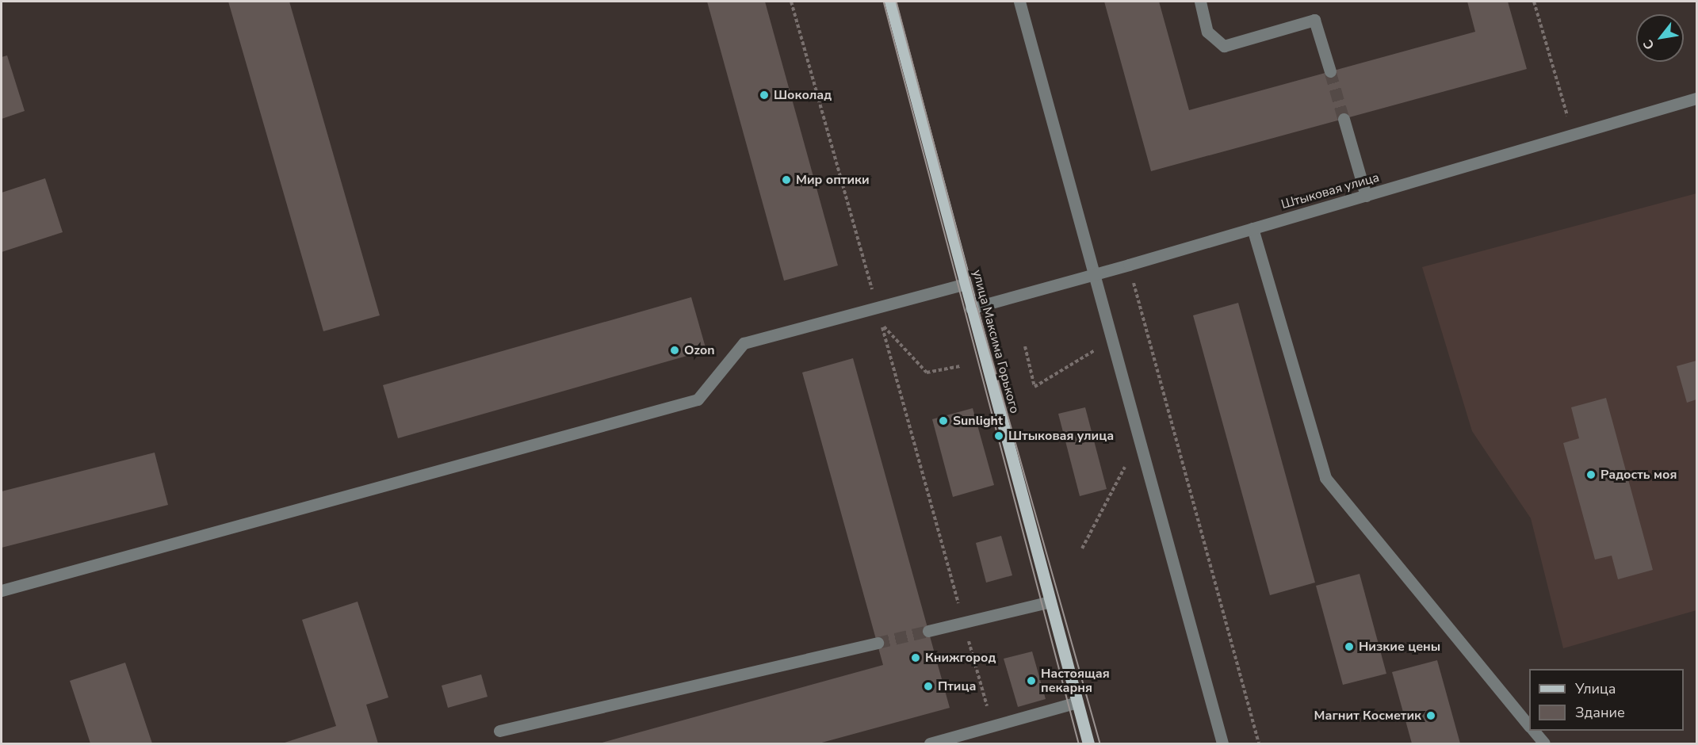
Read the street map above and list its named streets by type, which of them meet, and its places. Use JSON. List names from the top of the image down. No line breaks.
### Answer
{"streets":{"main road":["улица Максима Горького"],"street":["Штыковая улица"]},"crossings":[["Штыковая улица","улица Максима Горького"]],"places":["Шоколад","Мир оптики","Ozon","Sunlight","Штыковая улица","Радость моя","Низкие цены","Книжгород","Настоящая пекарня","Птица","Магнит Косметик"],"legend":["Улица","Здание"],"north":"bottom left"}
